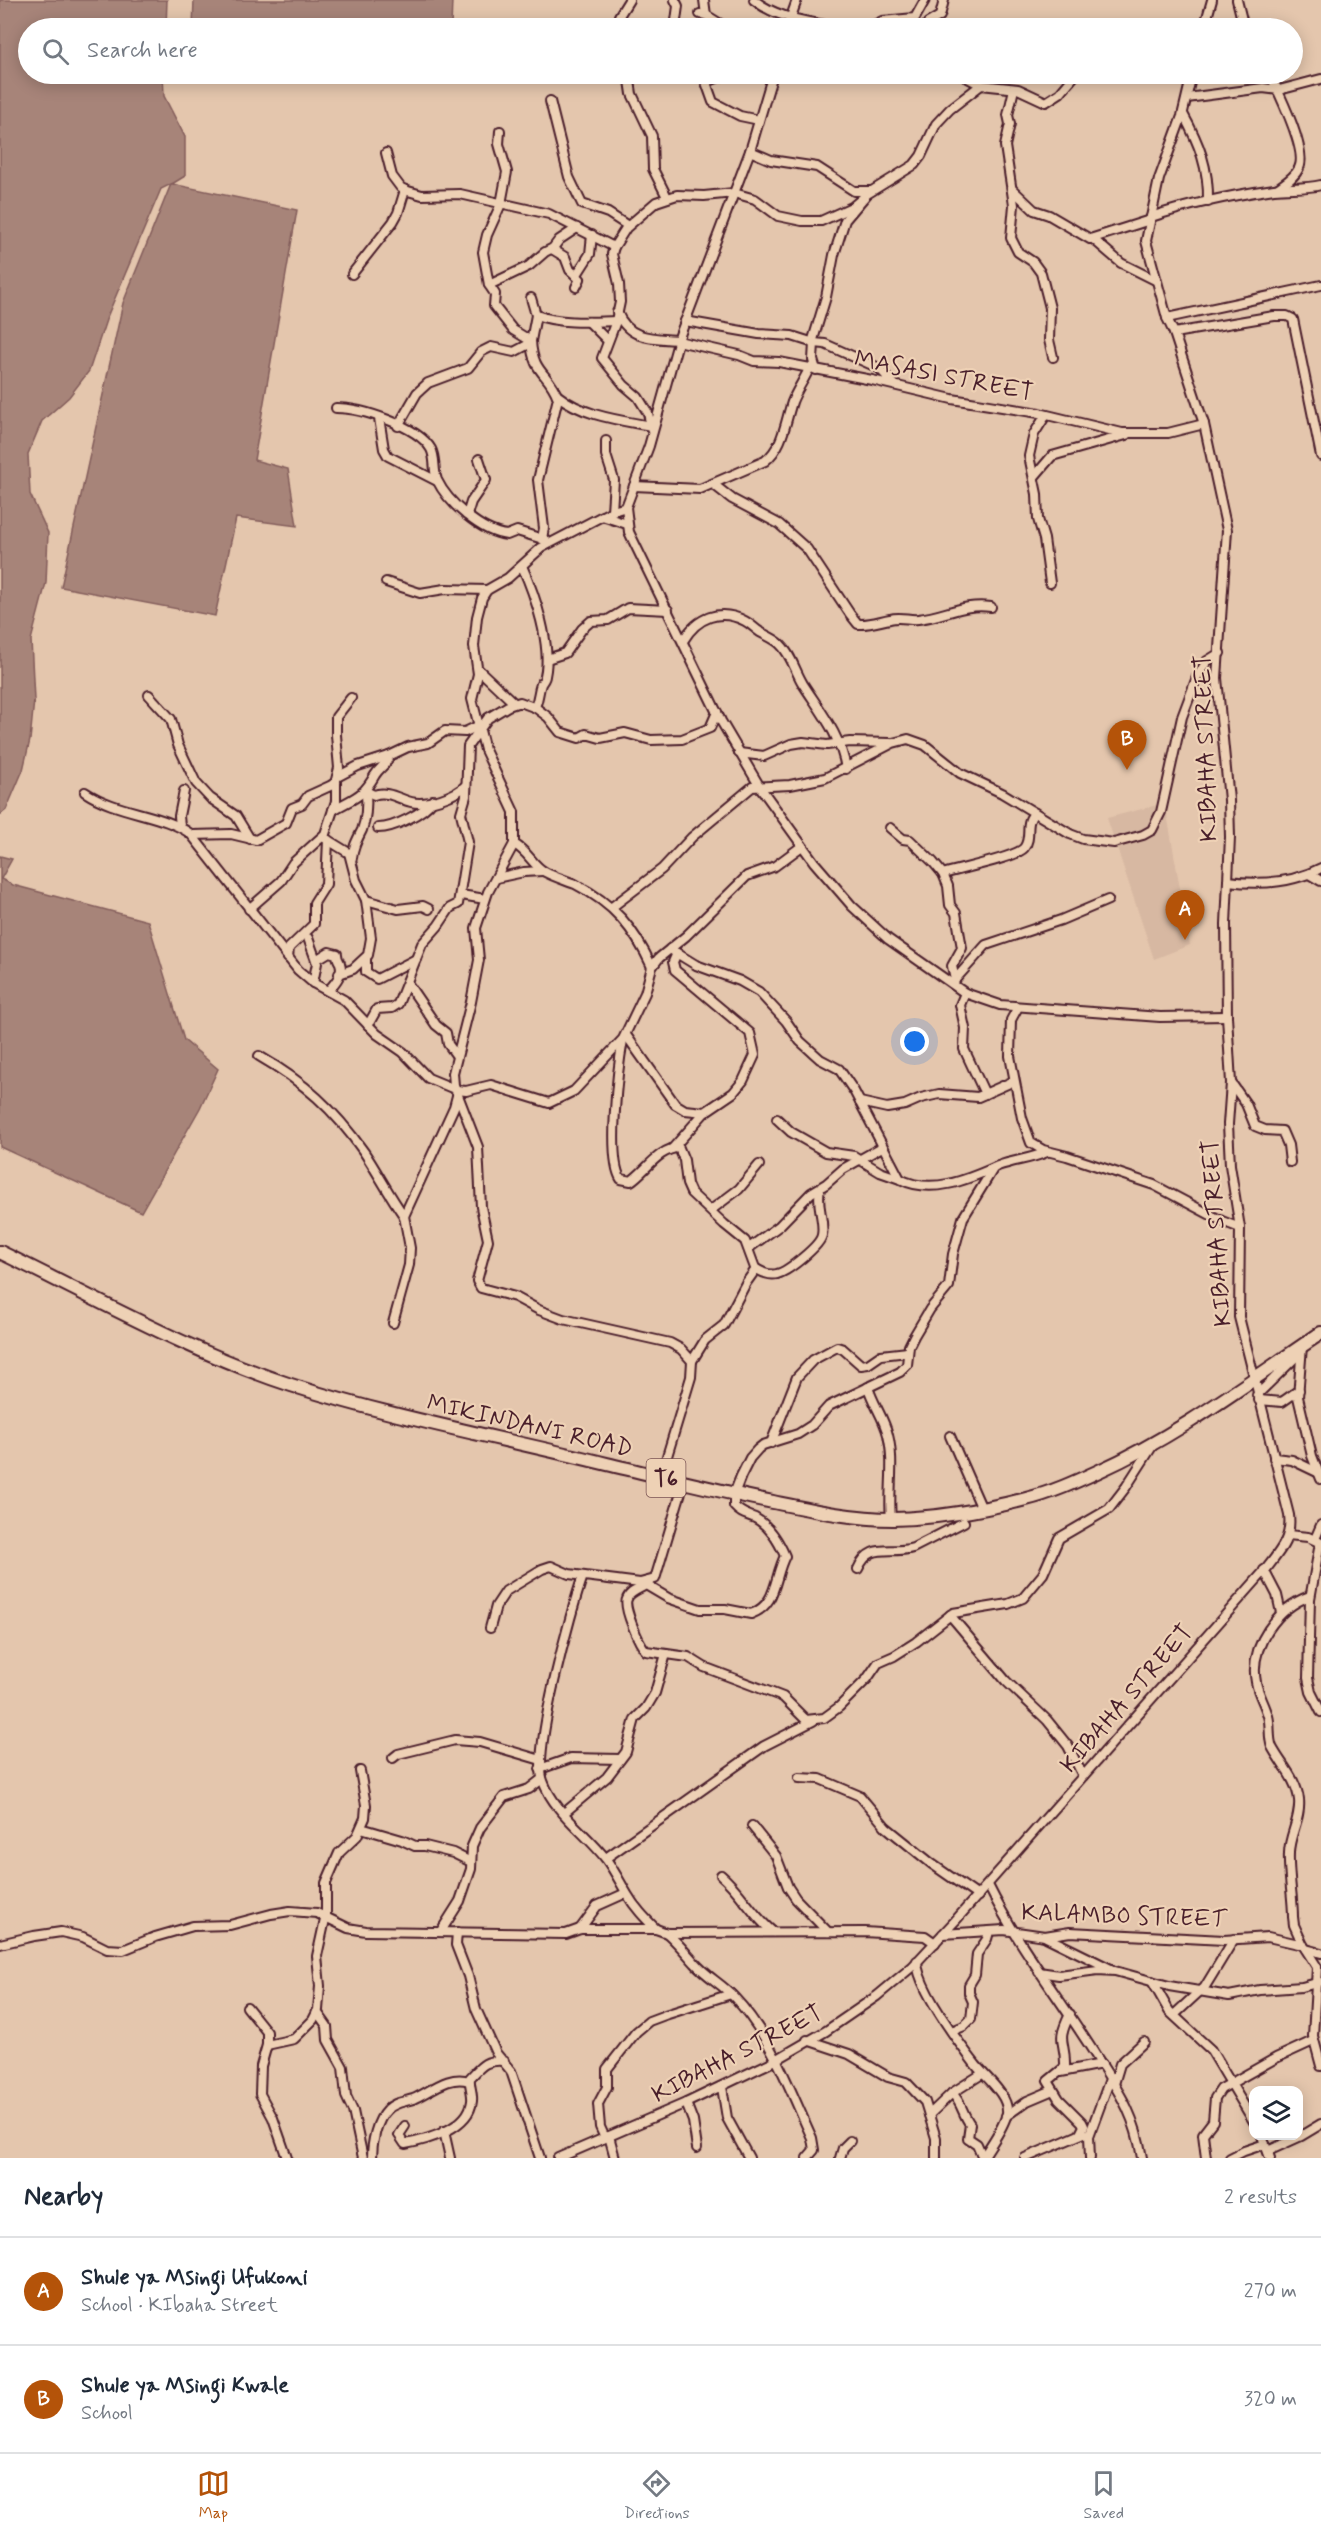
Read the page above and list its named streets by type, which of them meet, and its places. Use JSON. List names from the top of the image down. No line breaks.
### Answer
{"streets":{"highway":["MIKINDANI ROAD","T6"],"street":["MASASI STREET","KIBAHA STREET","KALAMBO STREET"]},"crossings":[["MASASI STREET","KIBAHA STREET"],["KIBAHA STREET","MIKINDANI ROAD"],["KIBAHA STREET","KALAMBO STREET"]],"page":{"search":"Search here","pins":["B","A"],"heading":["Nearby","2 results"],"list":[{"mark":"A","name":"Shule ya Msingi Ufukoni","note":"School · KIbaha Street","value":"270 m"},{"mark":"B","name":"Shule ya Msingi Kwale","note":"School","value":"320 m"}],"nav":["Map","Directions","Saved"]}}
